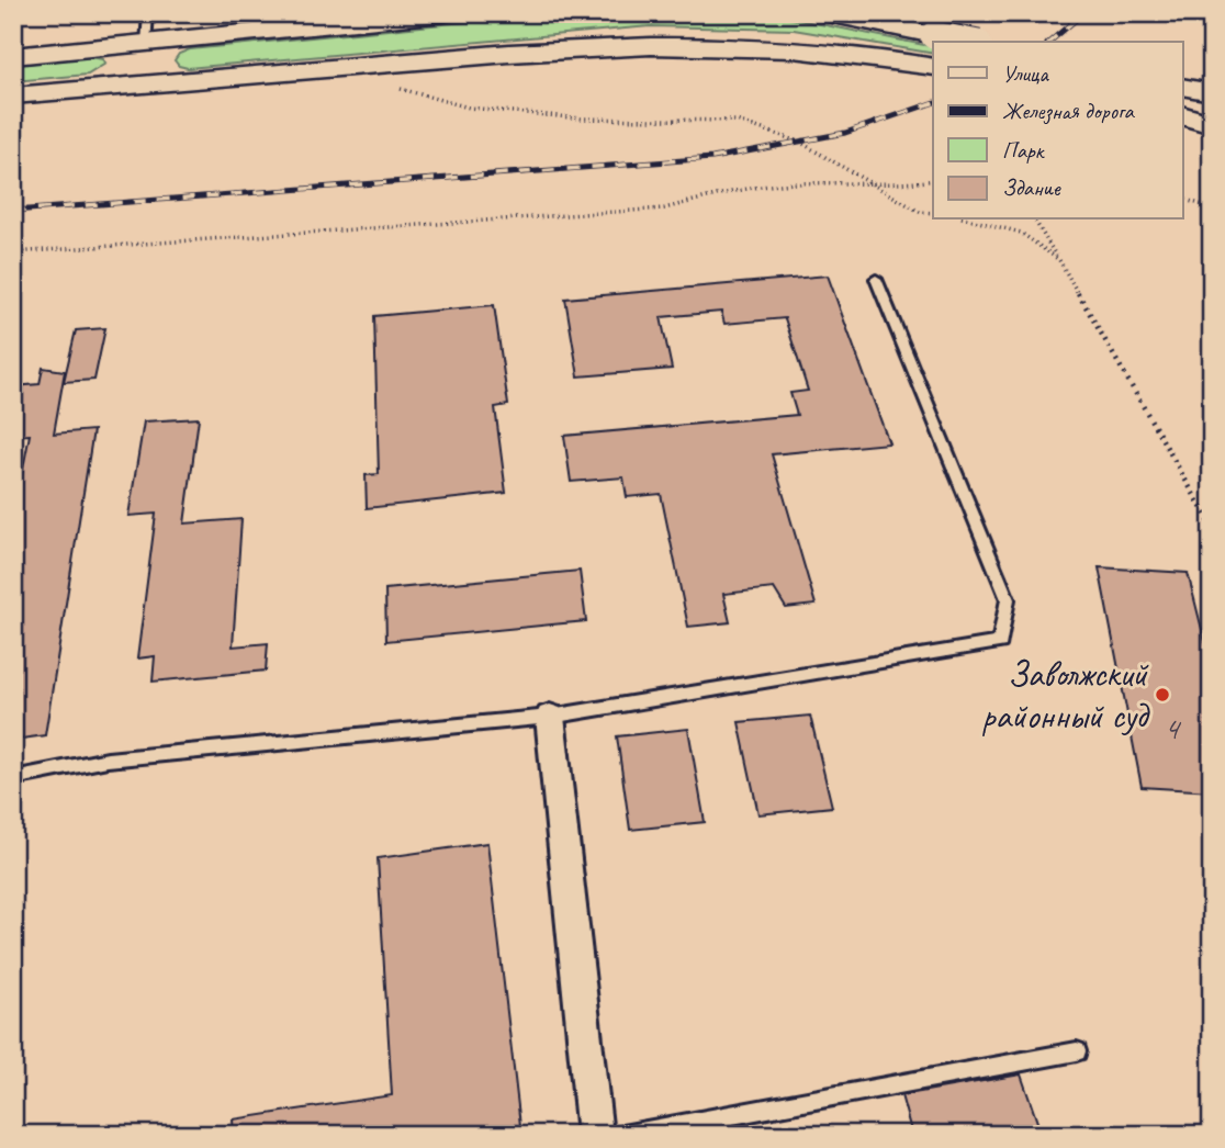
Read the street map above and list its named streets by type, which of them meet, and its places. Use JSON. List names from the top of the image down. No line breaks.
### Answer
{"places":["Заволжский районный суд"],"house_numbers":["4"],"legend":["Улица","Железная дорога","Парк","Здание"]}
